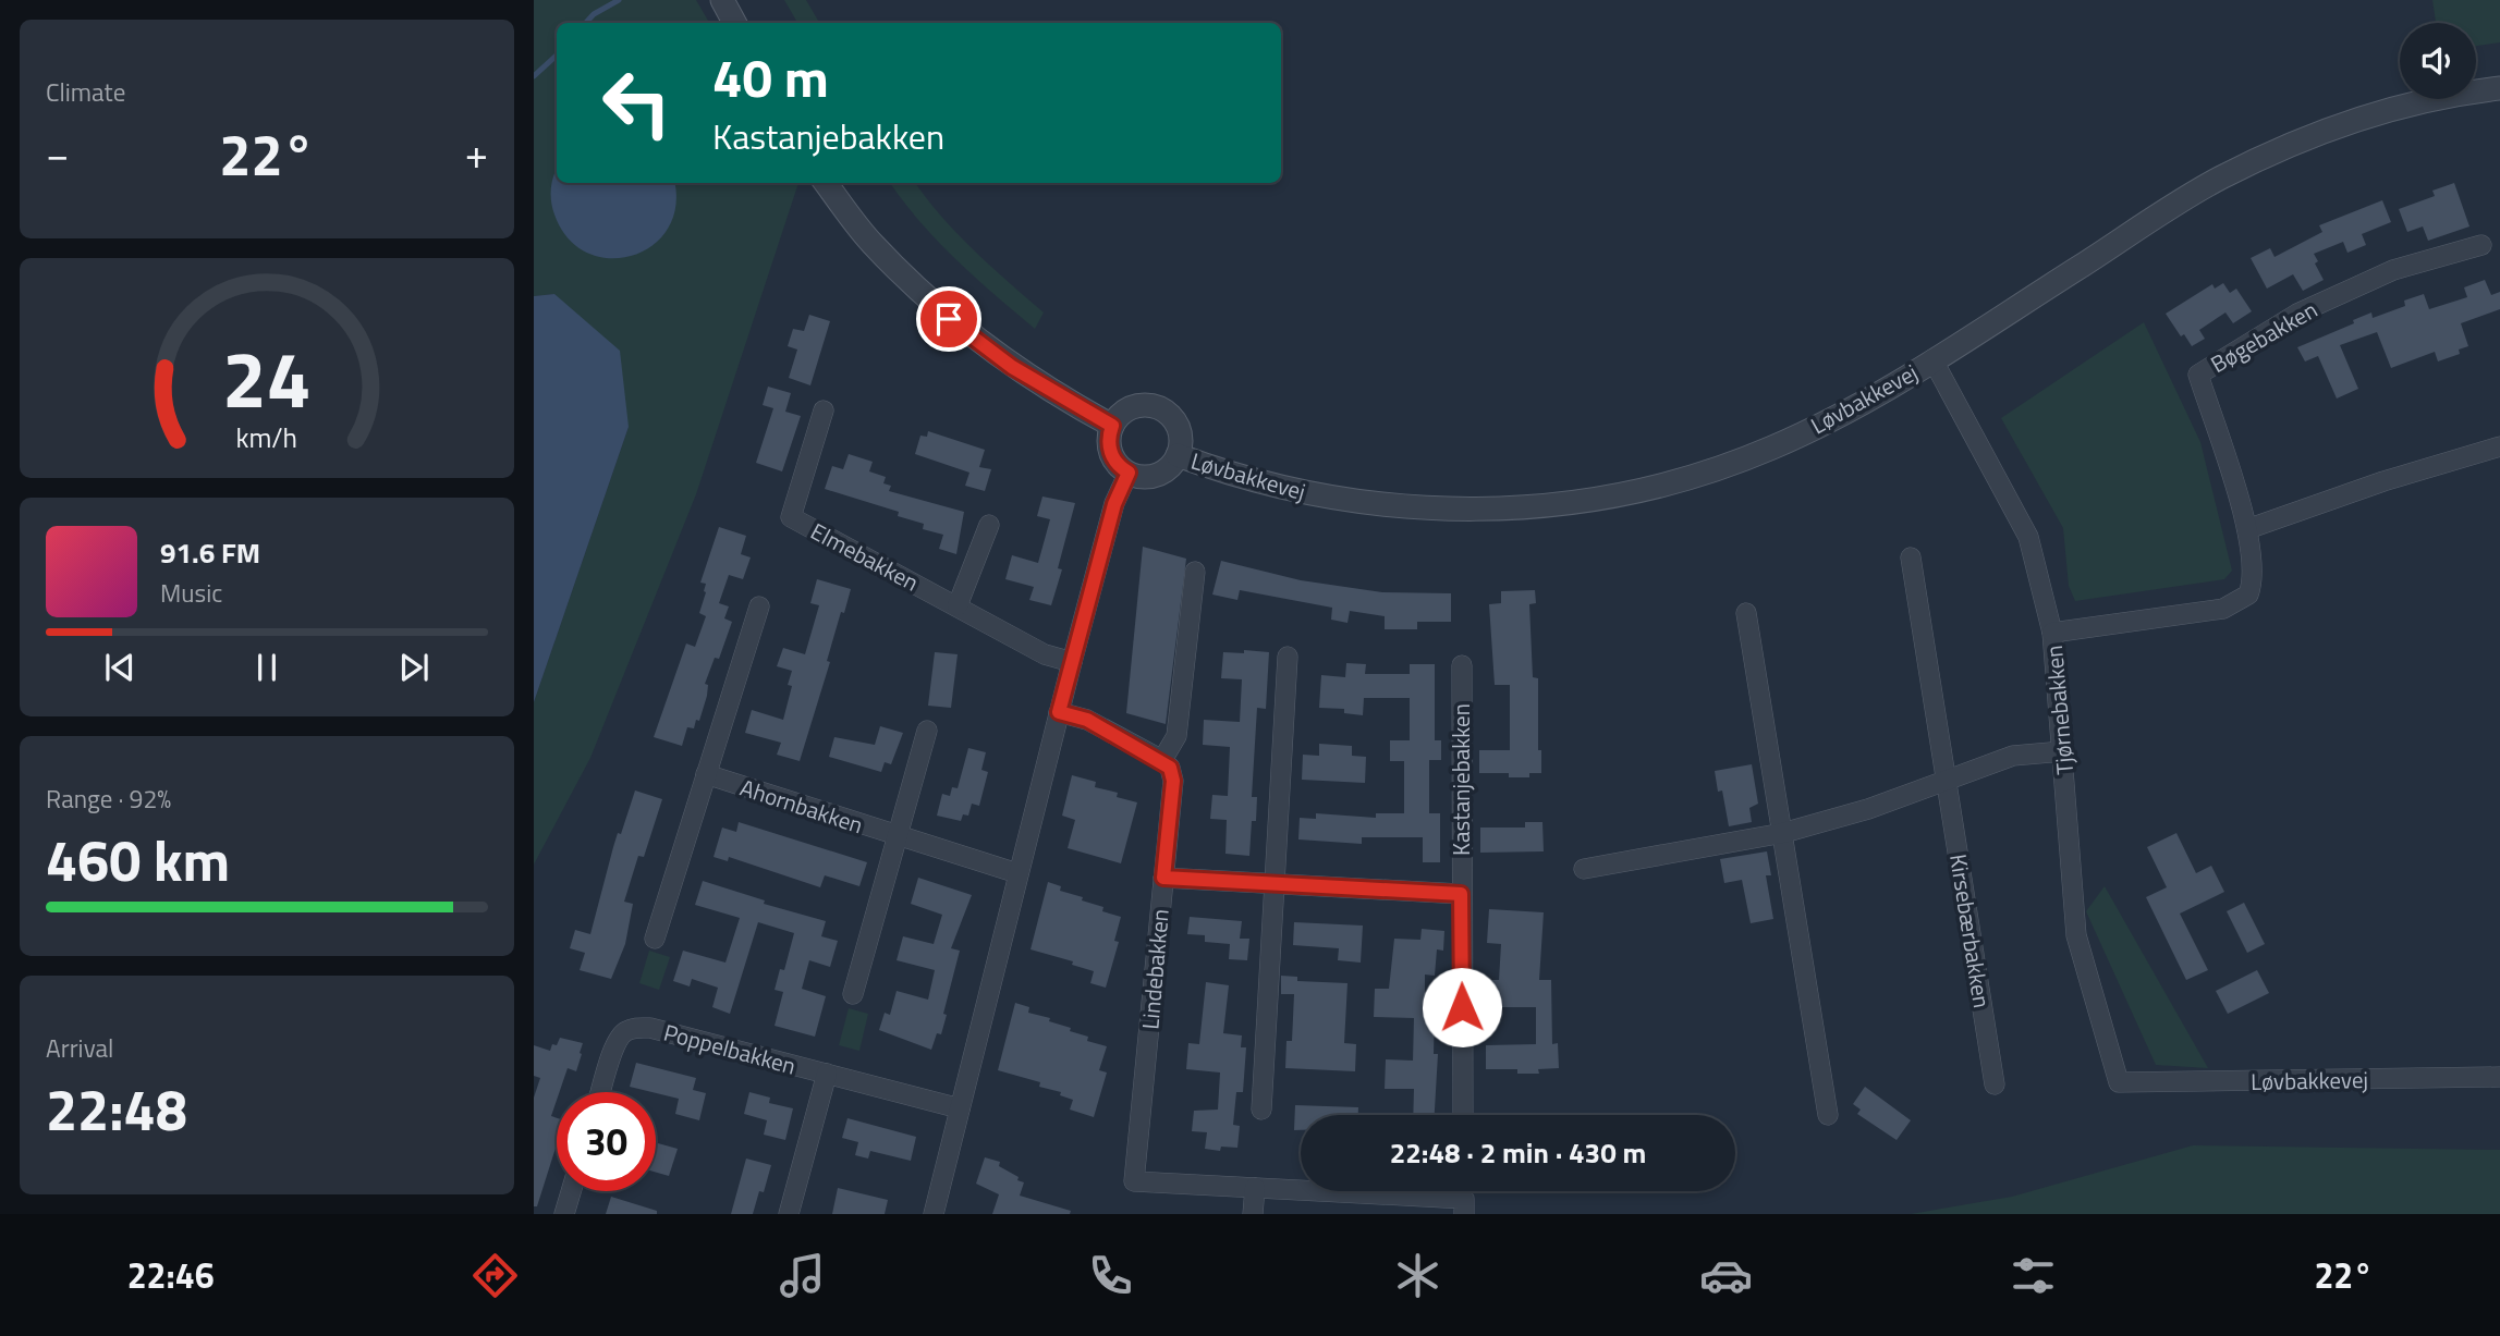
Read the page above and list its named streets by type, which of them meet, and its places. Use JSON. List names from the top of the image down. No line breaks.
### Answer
{"streets":{"street":["Bøgebakken","Løvbakkevej","Elmebakken","Tjørnebakken","Kastanjebakken","Ahornbakken","Kirsebærbakken","Lindebakken","Poppelbakken"]},"crossings":[["Bøgebakken","Tjørnebakken"],["Løvbakkevej","Tjørnebakken"]],"page":{"tile":["Climate",["Range · 92%","460 km"],["Arrival","22:48"]],"turn":["40 m","Kastanjebakken"],"heat":["−","22°","+"],"song":["91.6 FM","Music"],"limit":"30","trip":"22:48 · 2 min · 430 m","tabs":["22:46","22°"],"gauge":["24","km/h"]}}
